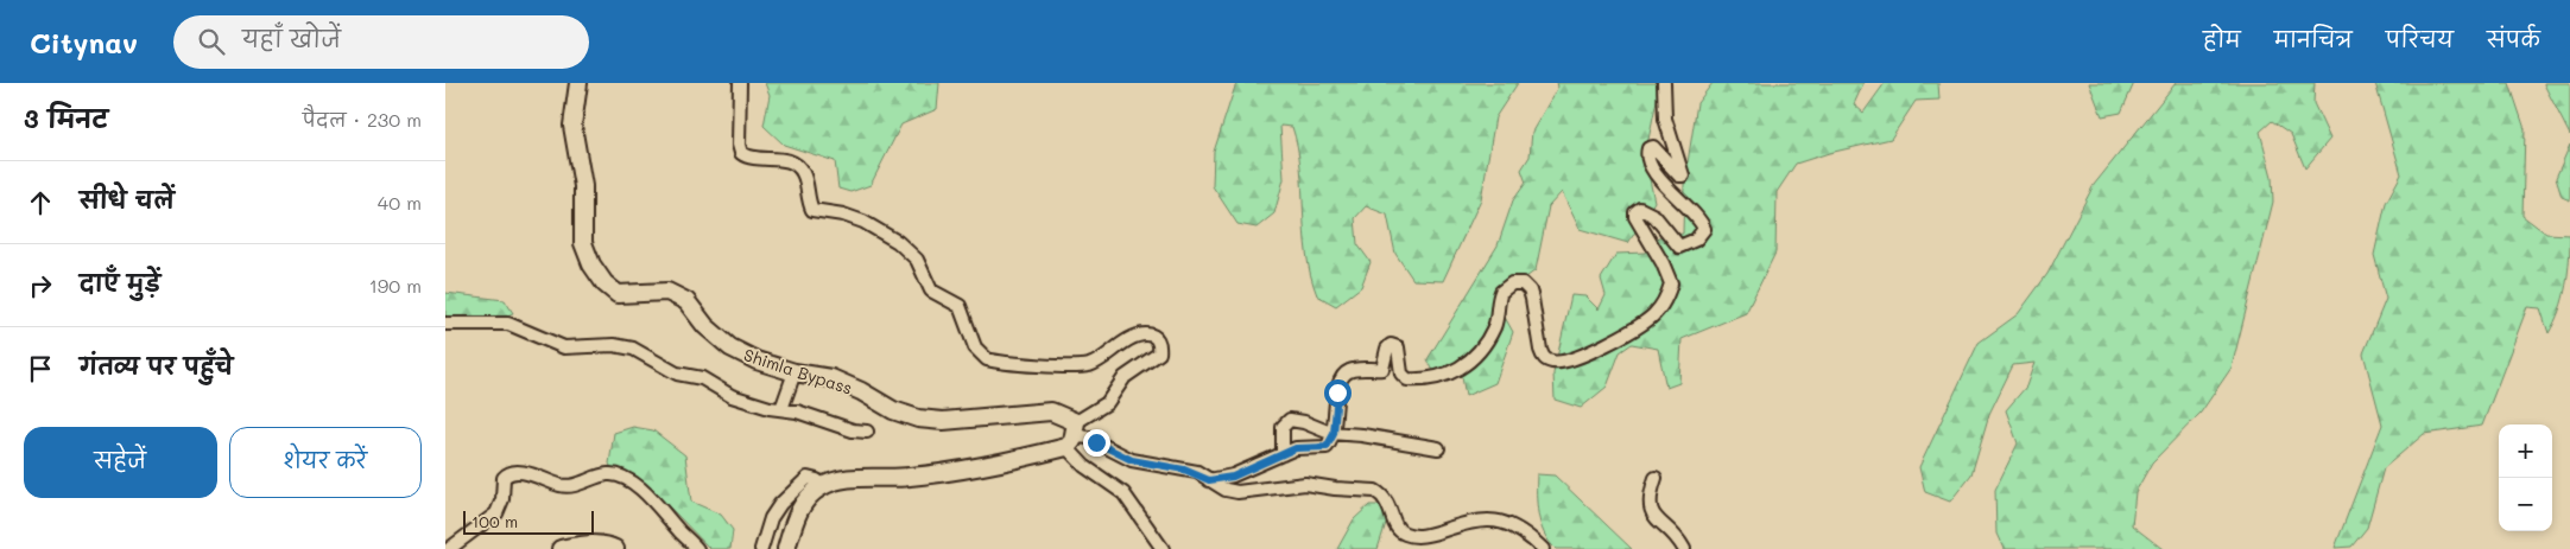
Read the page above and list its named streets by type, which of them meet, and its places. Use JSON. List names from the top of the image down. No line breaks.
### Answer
{"streets":{"highway":["Shimla Bypass"]},"scale_bar":"100 m","page":{"header":"Citynav","search":"यहाँ खोजें","nav":["होम","मानचित्र","परिचय","संपर्क"],"heading":["3 मिनट","पैदल · 230 m"],"list":[["सीधे चलें","40 m"],["दाएँ मुड़ें","190 m"],"गंतव्य पर पहुँचे"],"buttons":["सहेजें","शेयर करें"],"map_buttons":["+","−"],"scale":"100 m"}}
